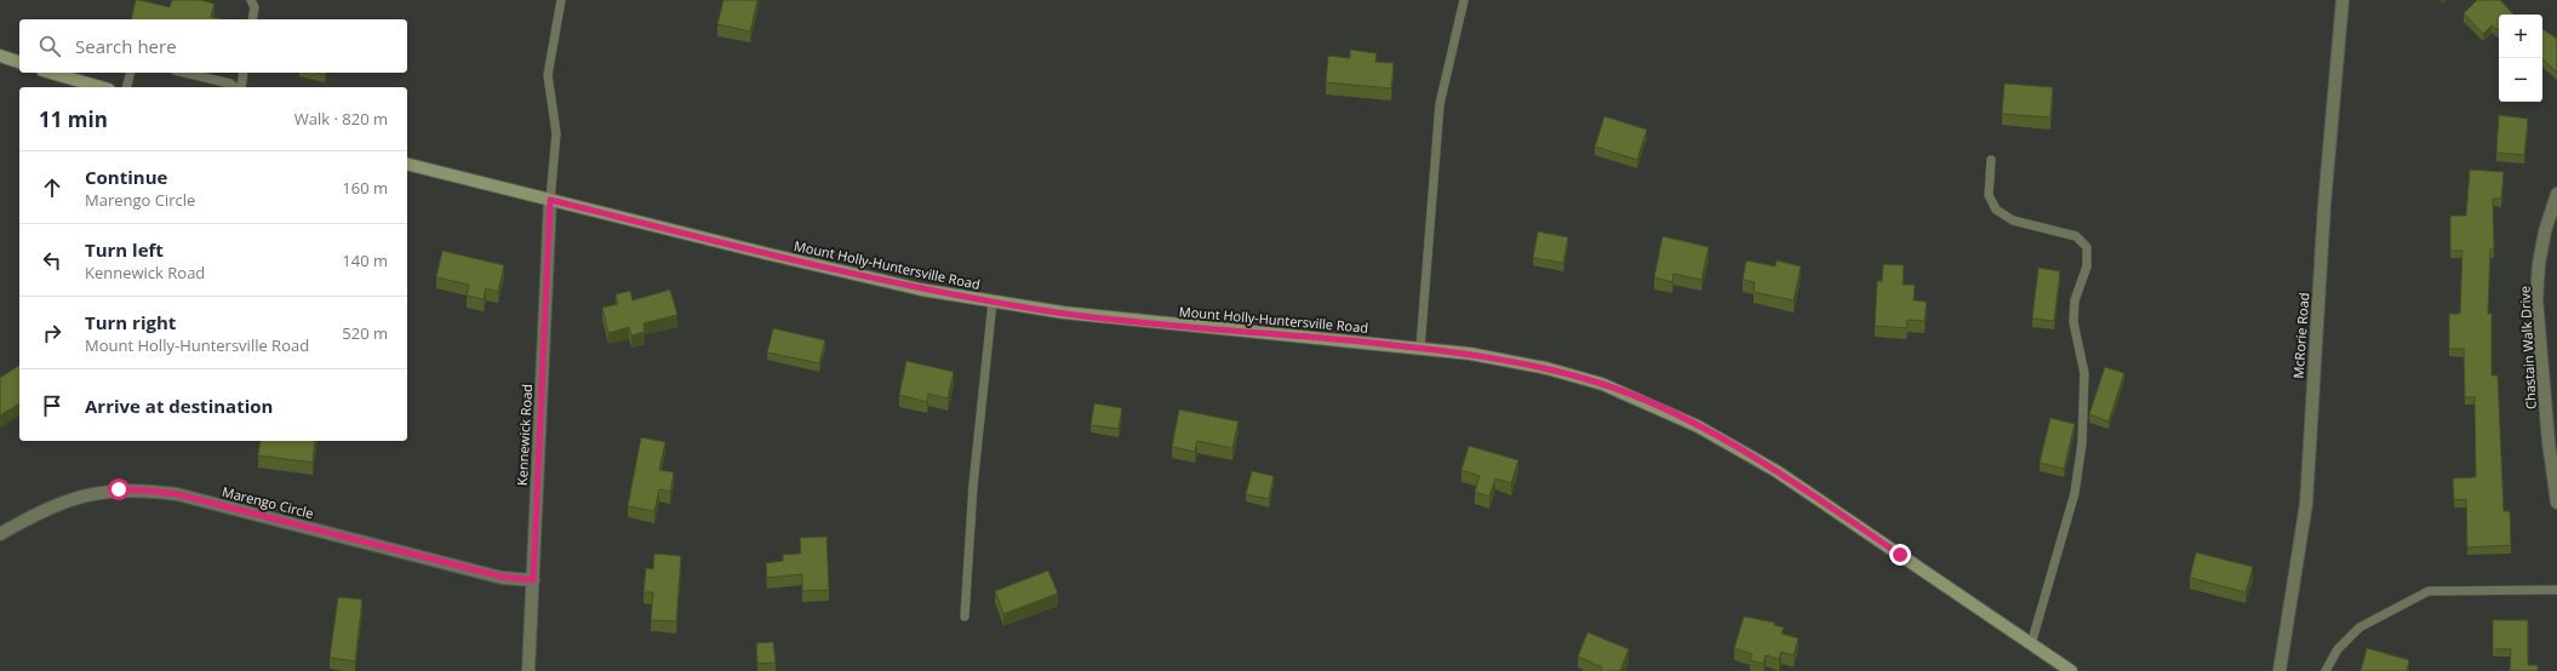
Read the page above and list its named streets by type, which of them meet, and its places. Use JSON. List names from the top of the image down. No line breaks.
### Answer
{"streets":{"main road":["Mount Holly-Huntersville Road"],"street":["McRorie Road","Chastain Walk Drive","Kennewick Road","Marengo Circle"]},"crossings":[["Mount Holly-Huntersville Road","Kennewick Road"],["Kennewick Road","Marengo Circle"]],"page":{"map_buttons":["+","−"],"search":"Search here","heading":["11 min","Walk · 820 m"],"list":[["Continue","Marengo Circle","160 m"],["Turn left","Kennewick Road","140 m"],["Turn right","Mount Holly-Huntersville Road","520 m"],"Arrive at destination"]}}
